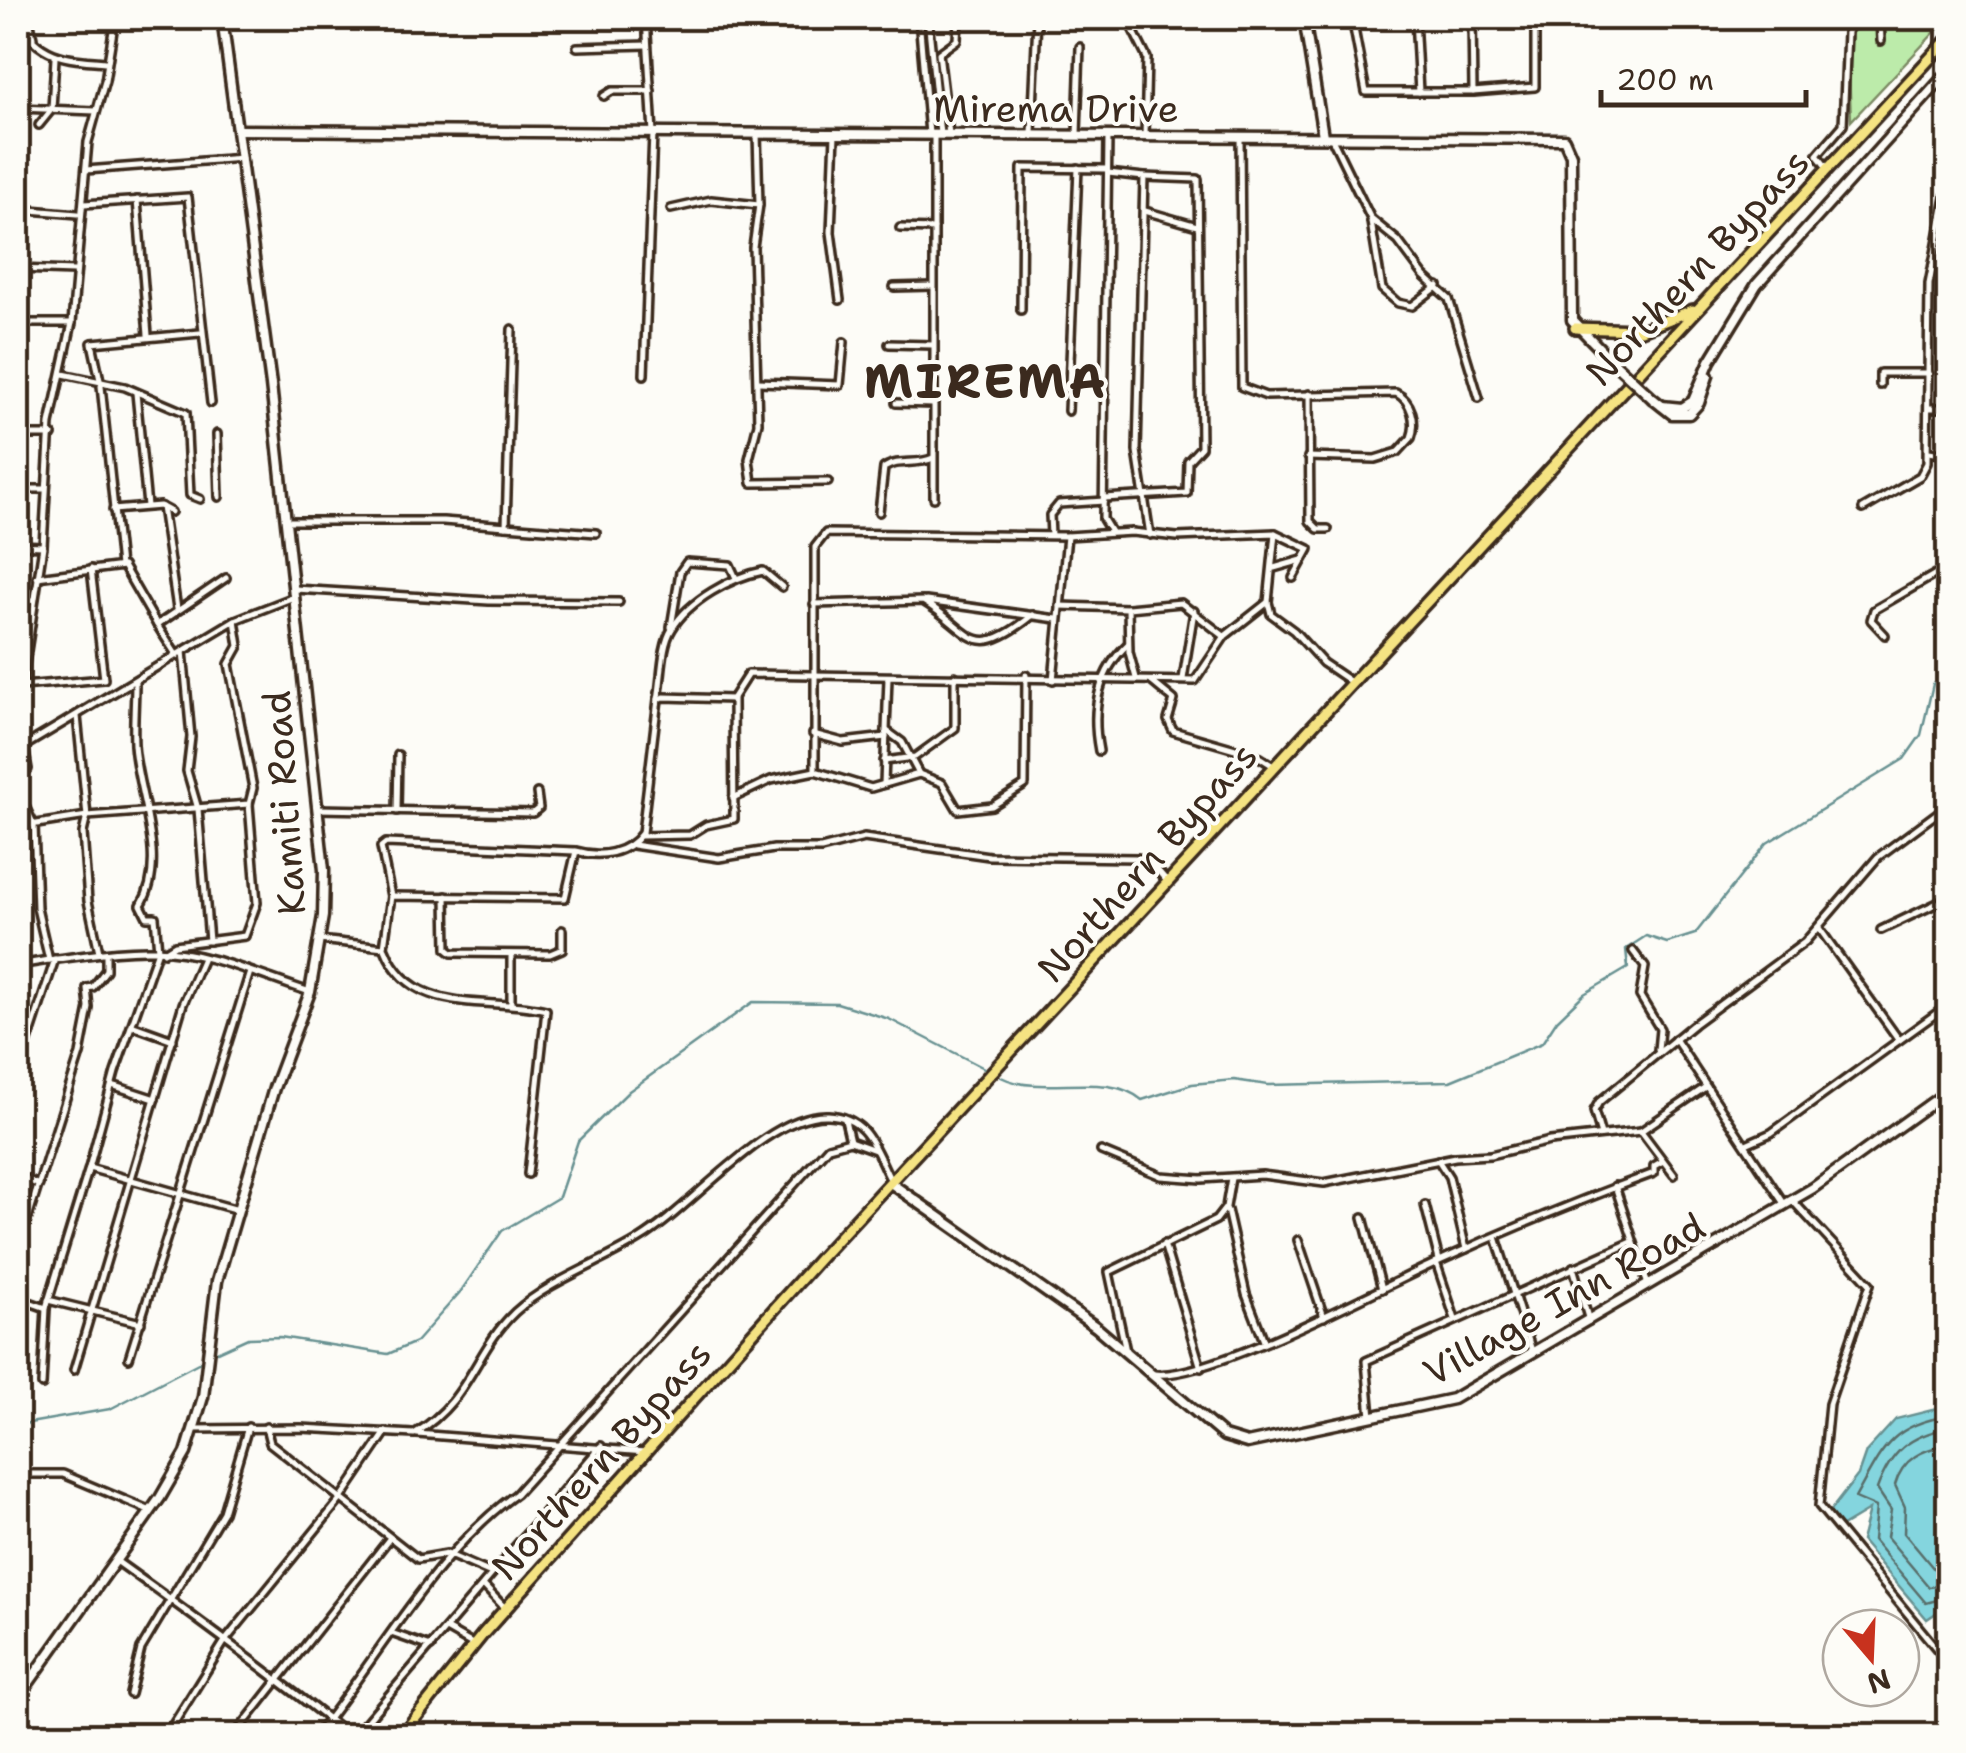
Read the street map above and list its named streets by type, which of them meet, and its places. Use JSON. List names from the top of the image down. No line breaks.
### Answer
{"streets":{"main road":["Northern Bypass"],"street":["Mirema Drive","Kamiti Road","Village Inn Road"]},"crossings":[["Mirema Drive","Kamiti Road"],["Northern Bypass","Village Inn Road"]],"districts":["MIREMA"],"scale_bar":"200 m","north":"bottom"}
